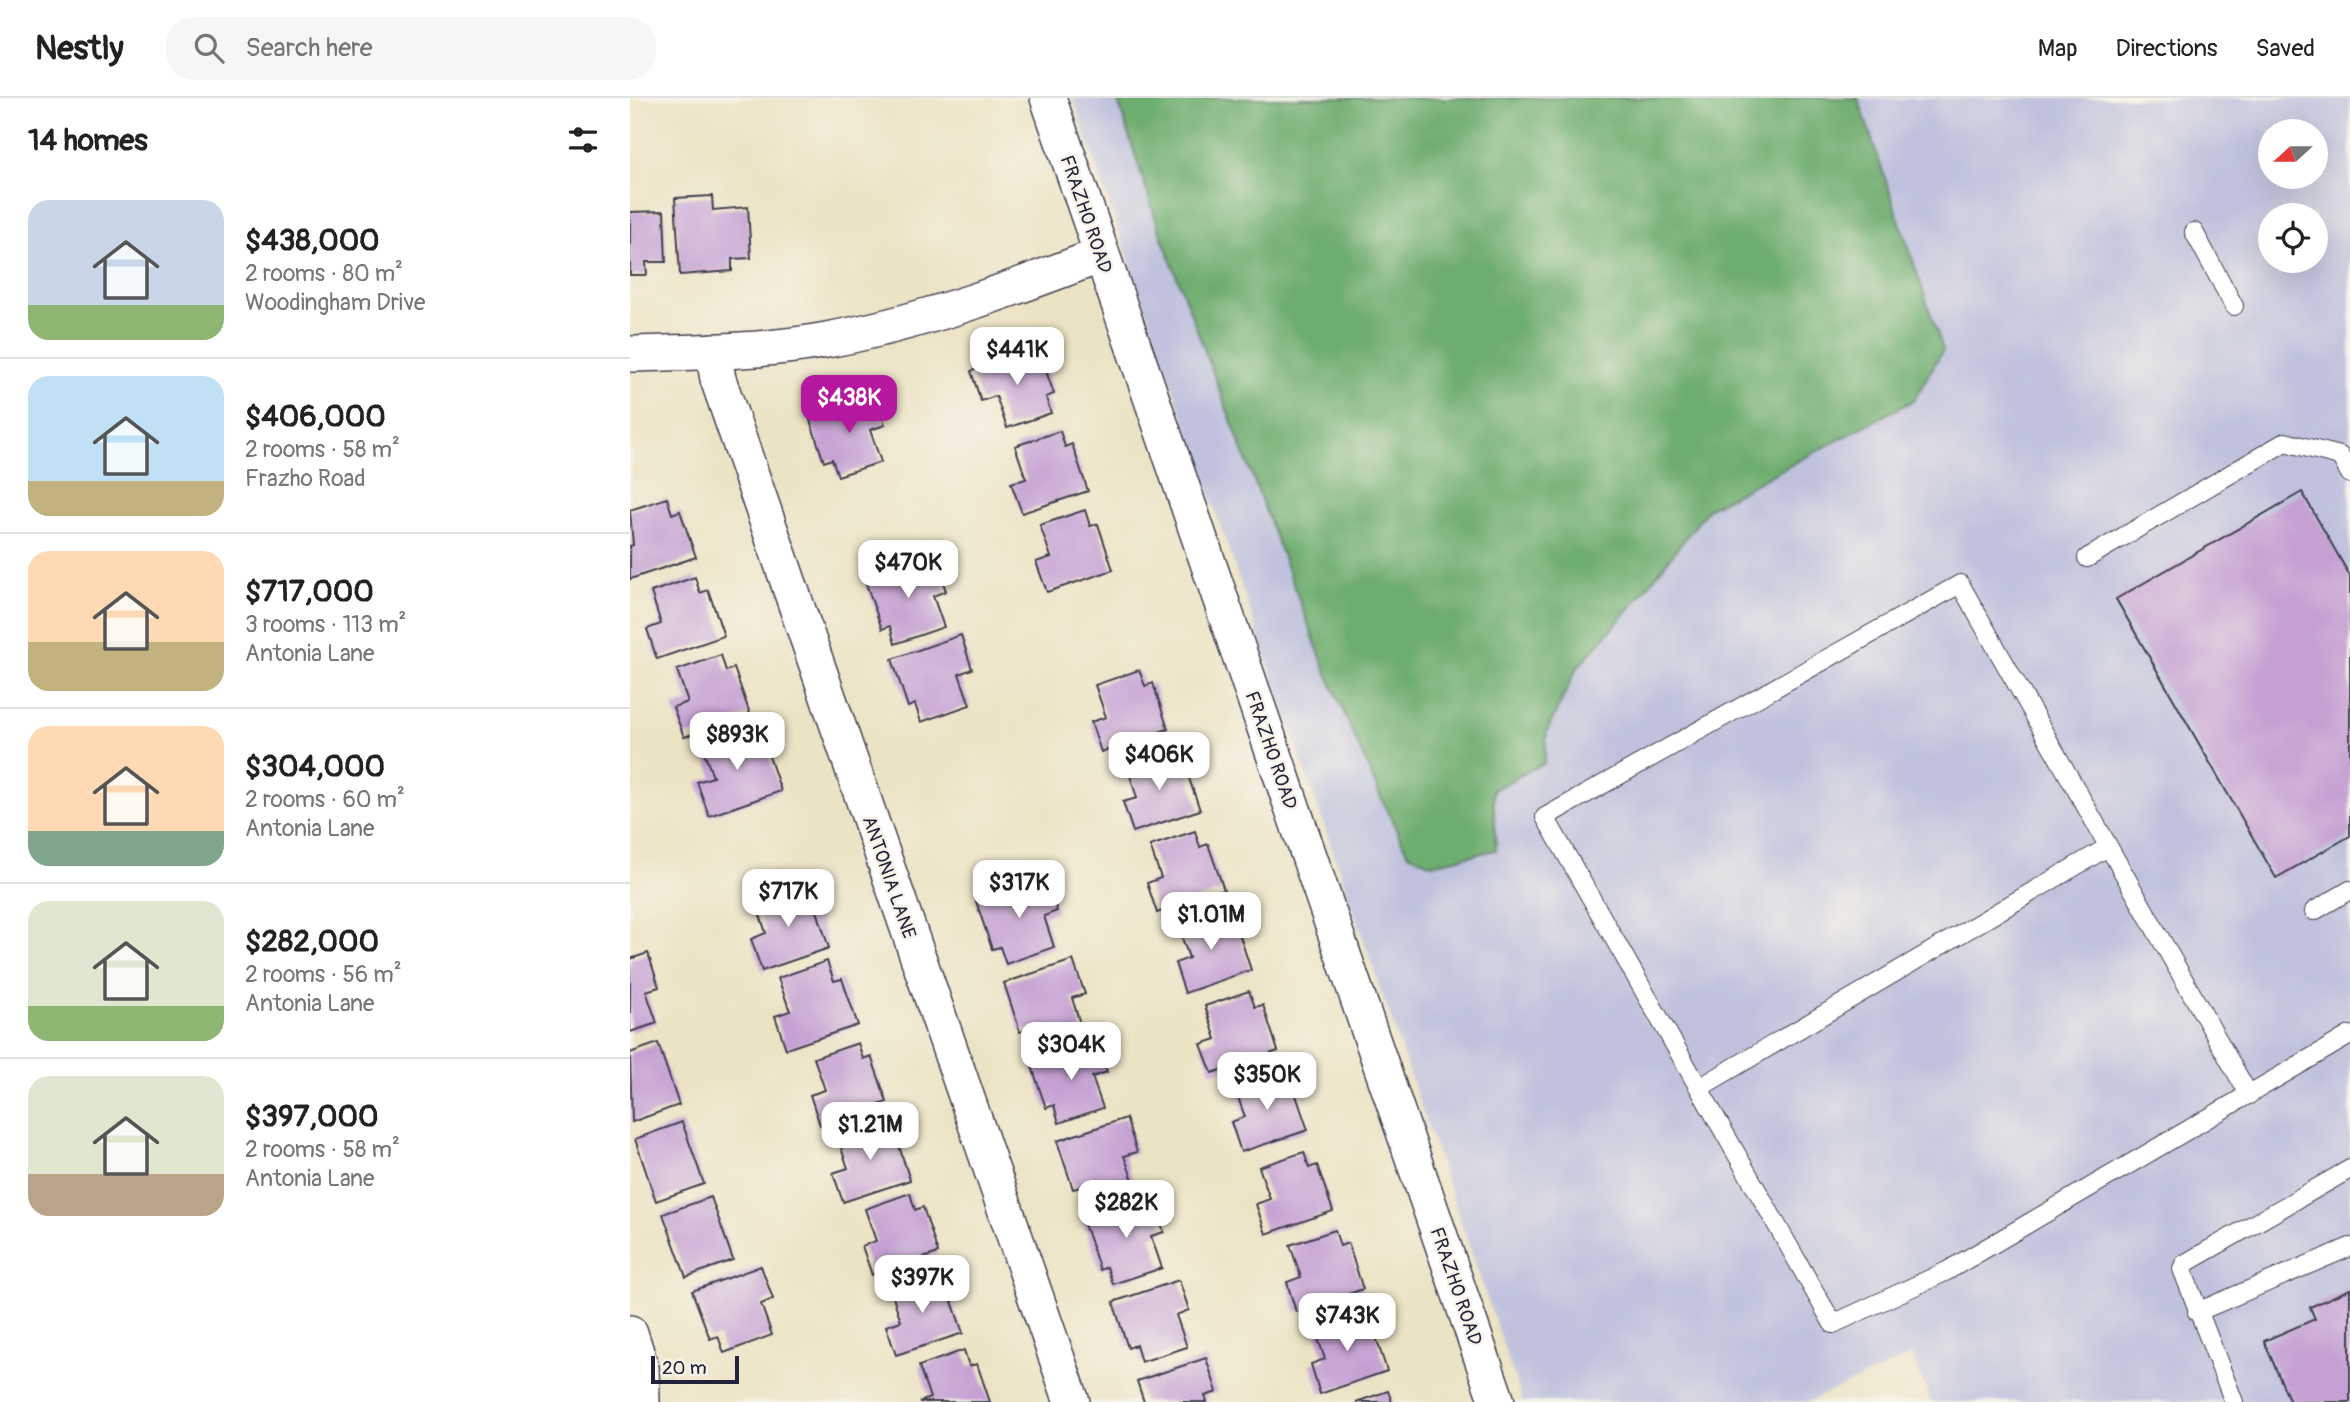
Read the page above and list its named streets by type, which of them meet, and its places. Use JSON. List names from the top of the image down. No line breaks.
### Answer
{"streets":{"street":["FRAZHO ROAD","ANTONIA LANE"]},"scale_bar":"20 m","north":"left","page":{"header":"Nestly","search":"Search here","nav":["Map","Directions","Saved"],"heading":"14 homes","list":[{"name":"$438,000","note":"2 rooms · 80 m² · Woodingham Drive"},{"name":"$406,000","note":"2 rooms · 58 m² · Frazho Road"},{"name":"$717,000","note":"3 rooms · 113 m² · Antonia Lane"},{"name":"$304,000","note":"2 rooms · 60 m² · Antonia Lane"},{"name":"$282,000","note":"2 rooms · 56 m² · Antonia Lane"},{"name":"$397,000","note":"2 rooms · 58 m² · Antonia Lane"}],"price":["$441K","$438K","$470K","$893K","$406K","$317K","$717K","$1.01M","$304K","$350K","$1.21M","$282K","$397K","$743K"],"scale":"20 m"}}
